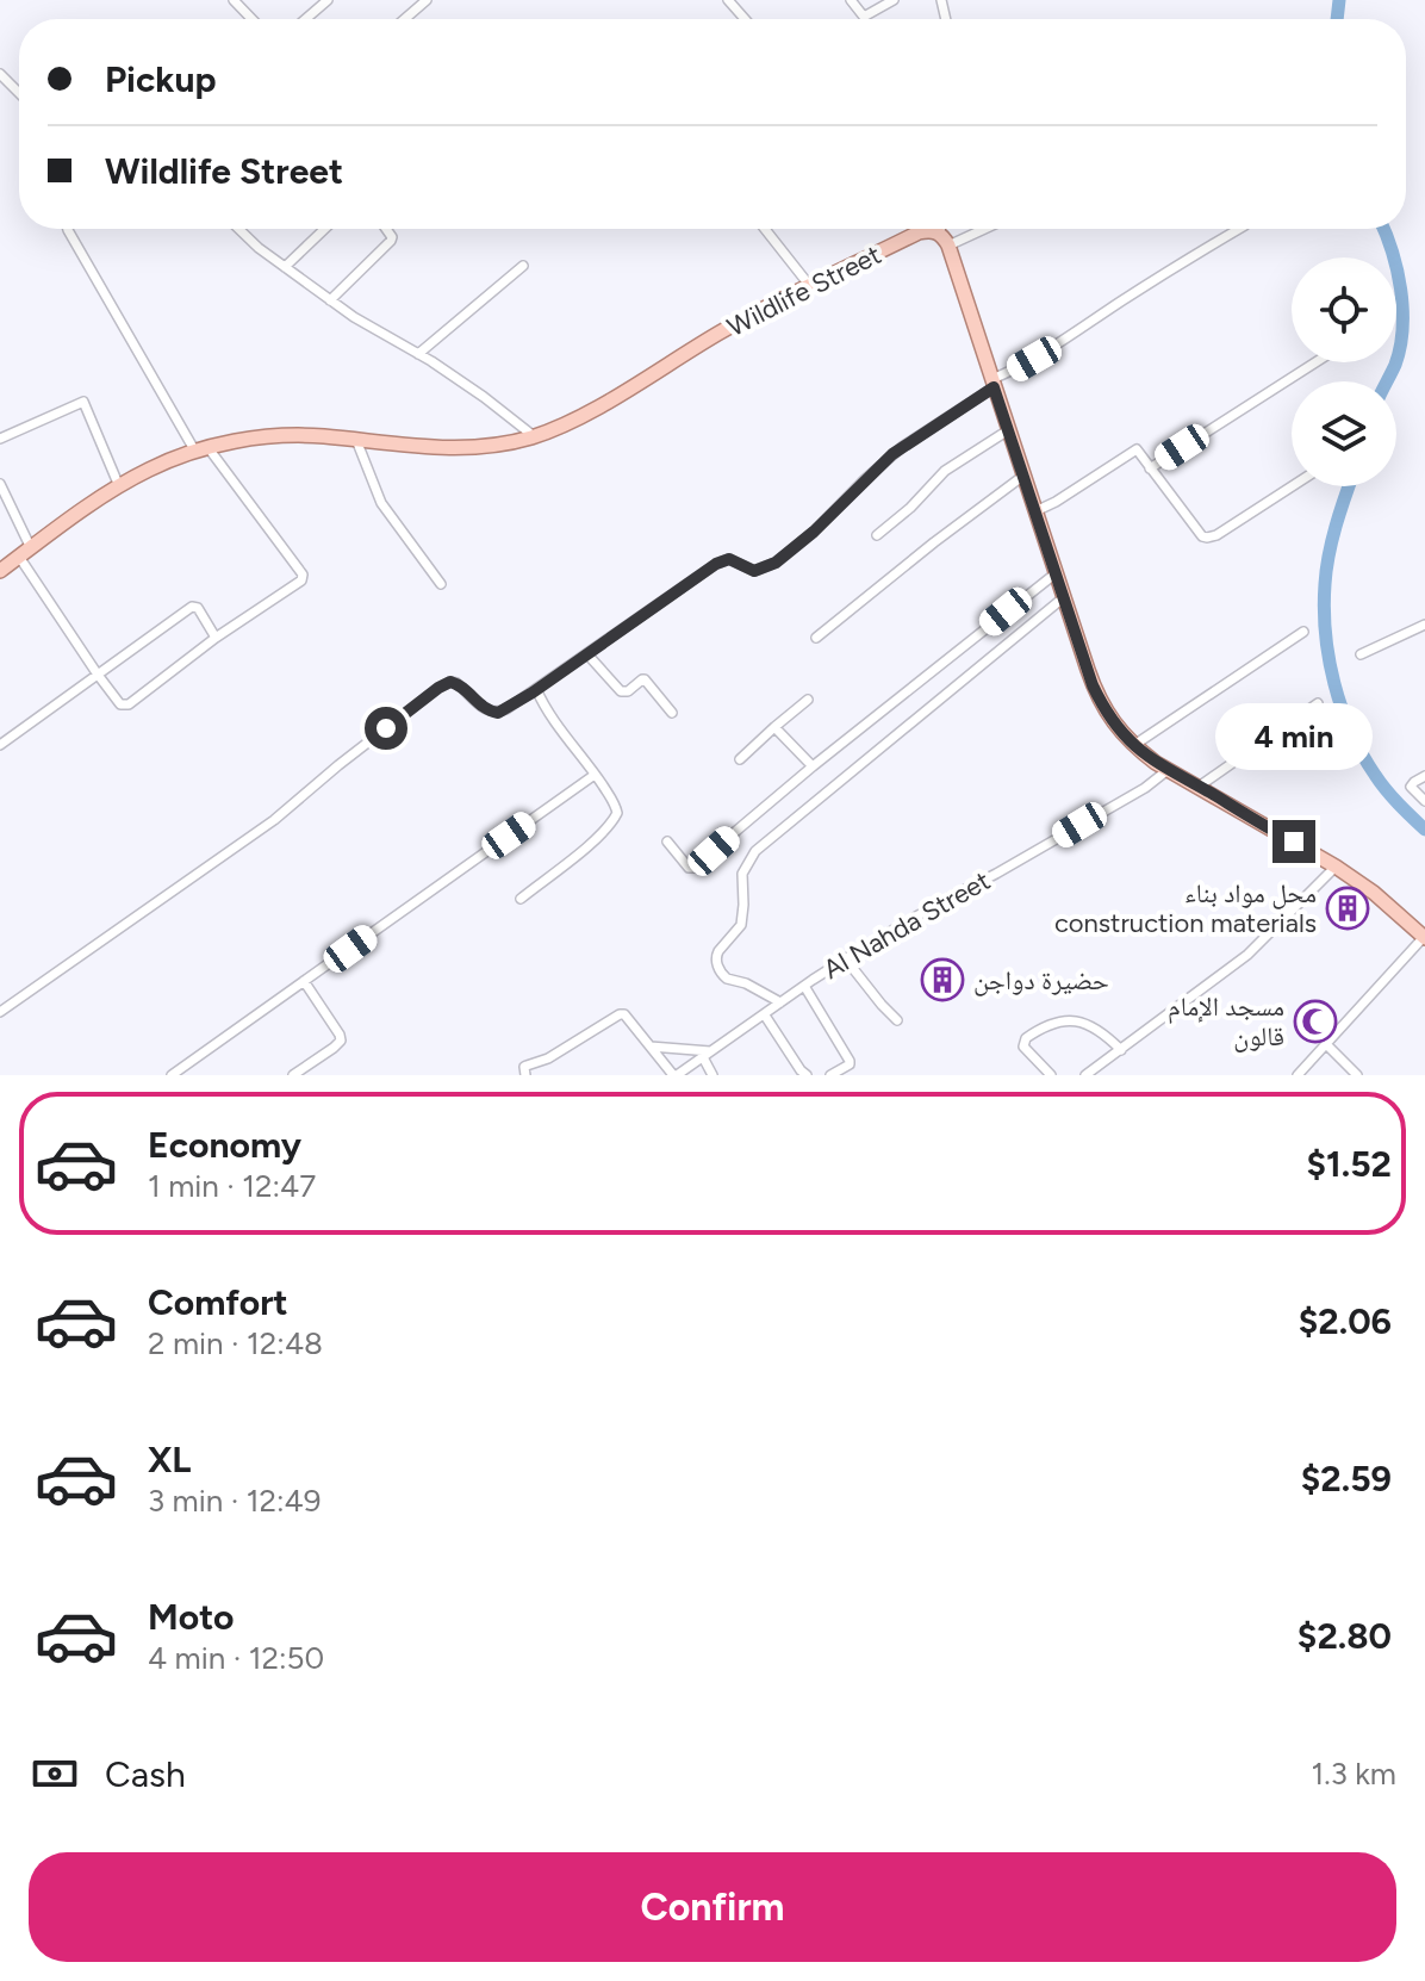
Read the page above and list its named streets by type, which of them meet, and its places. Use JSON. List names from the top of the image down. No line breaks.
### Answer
{"streets":{"main road":["Wildlife Street"],"street":["Al Nahda Street"]},"places":{"building":["محل مواد بناء construction materials","حضيرة دواجن"],"mosque":["مسجد الإمام قالون"]},"page":{"banner":["Pickup","Wildlife Street"],"bubble":"4 min","list":[{"name":"Economy","note":"1 min · 12:47","value":"$1.52"},{"name":"Comfort","note":"2 min · 12:48","value":"$2.06"},{"name":"XL","note":"3 min · 12:49","value":"$2.59"},{"name":"Moto","note":"4 min · 12:50","value":"$2.80"}],"pay":["Cash","1.3 km"],"buttons":"Confirm"}}
